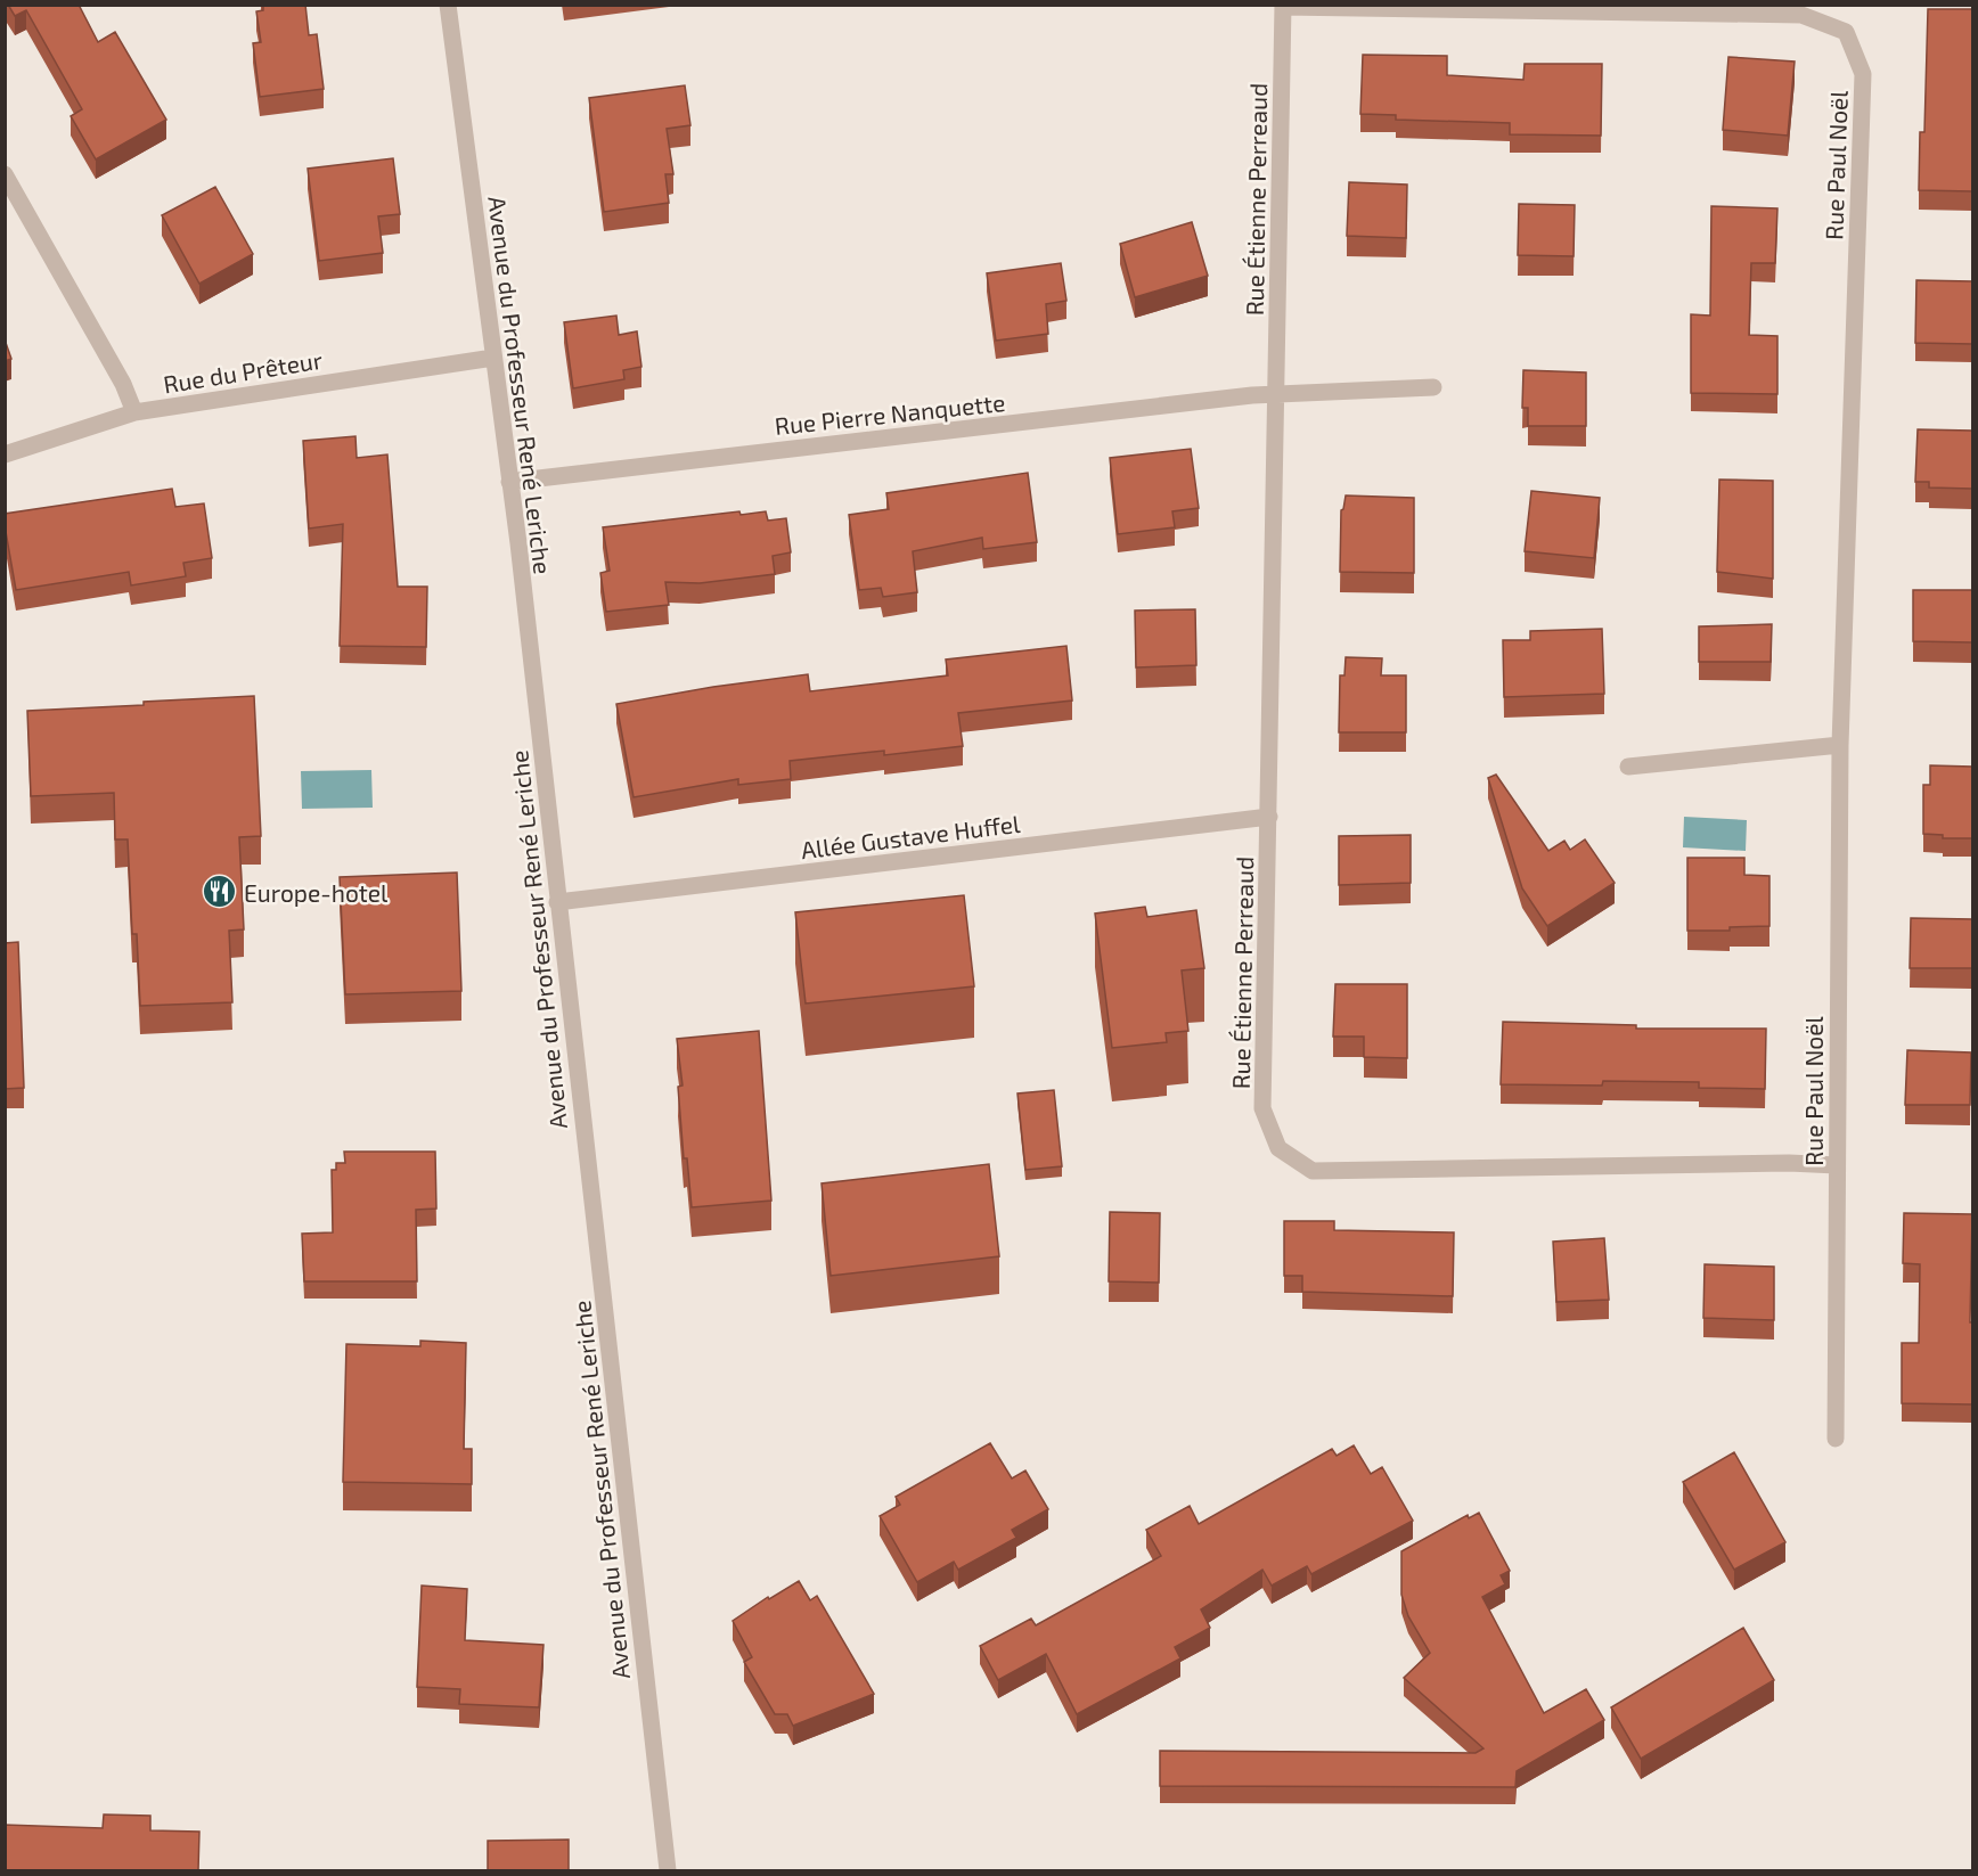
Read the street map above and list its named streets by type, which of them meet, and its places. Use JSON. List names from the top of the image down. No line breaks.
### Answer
{"streets":{"street":["Rue Paul Noël","Rue Étienne Perreaud","Rue du Prêteur","Avenue du Professeur René Leriche","Rue Pierre Nanquette","Allée Gustave Huffel"]},"crossings":[["Rue Paul Noël","Rue Étienne Perreaud"],["Rue Étienne Perreaud","Rue Pierre Nanquette"],["Rue Étienne Perreaud","Allée Gustave Huffel"],["Rue du Prêteur","Avenue du Professeur René Leriche"],["Avenue du Professeur René Leriche","Rue Pierre Nanquette"],["Avenue du Professeur René Leriche","Allée Gustave Huffel"]],"places":{"restaurant":["Europe-hotel"]}}
